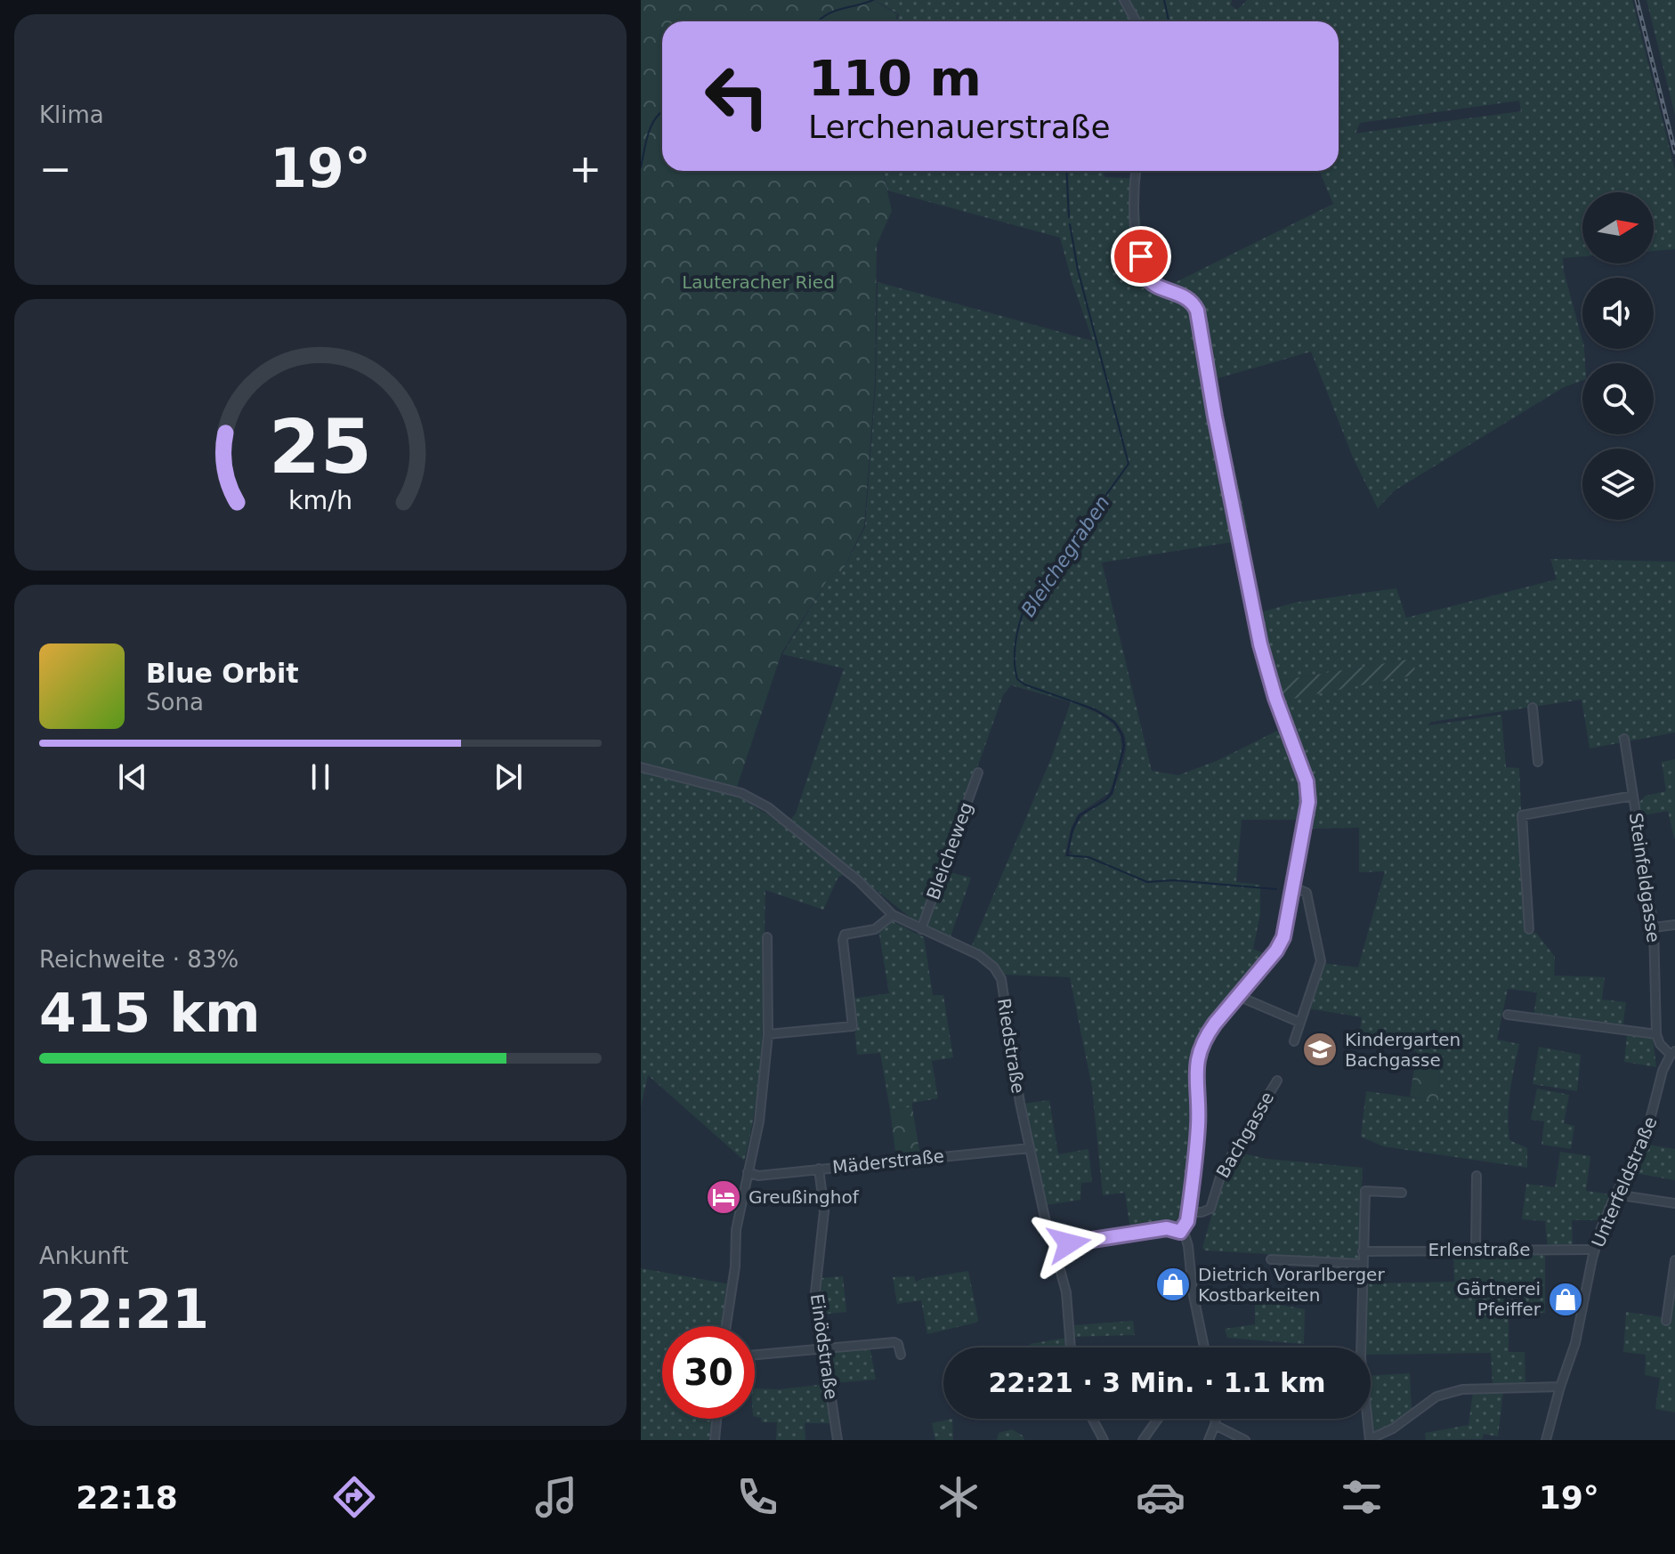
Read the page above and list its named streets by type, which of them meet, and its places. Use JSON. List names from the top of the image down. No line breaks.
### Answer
{"streets":{"street":["Bleicheweg","Steinfeldgasse","Riedstraße","Bachgasse","Mäderstraße","Unterfeldstraße","Erlenstraße","Einödstraße"]},"crossings":[["Bleicheweg","Riedstraße"],["Riedstraße","Mäderstraße"],["Mäderstraße","Einödstraße"],["Unterfeldstraße","Erlenstraße"]],"water":["Bleichegraben"],"parks":["Lauteracher Ried"],"places":{"school or university":["Kindergarten Bachgasse"],"hotel":["Greußinghof"],"shop":["Dietrich Vorarlberger Kostbarkeiten","Gärtnerei Pfeiffer"]},"north":"right","page":{"tile":["Klima",["Reichweite · 83%","415 km"],["Ankunft","22:21"]],"turn":["110 m","Lerchenauerstraße"],"heat":["−","19°","+"],"song":["Blue Orbit","Sona"],"limit":"30","trip":"22:21 · 3 Min. · 1.1 km","tabs":["22:18","19°"],"gauge":["25","km/h"]}}
